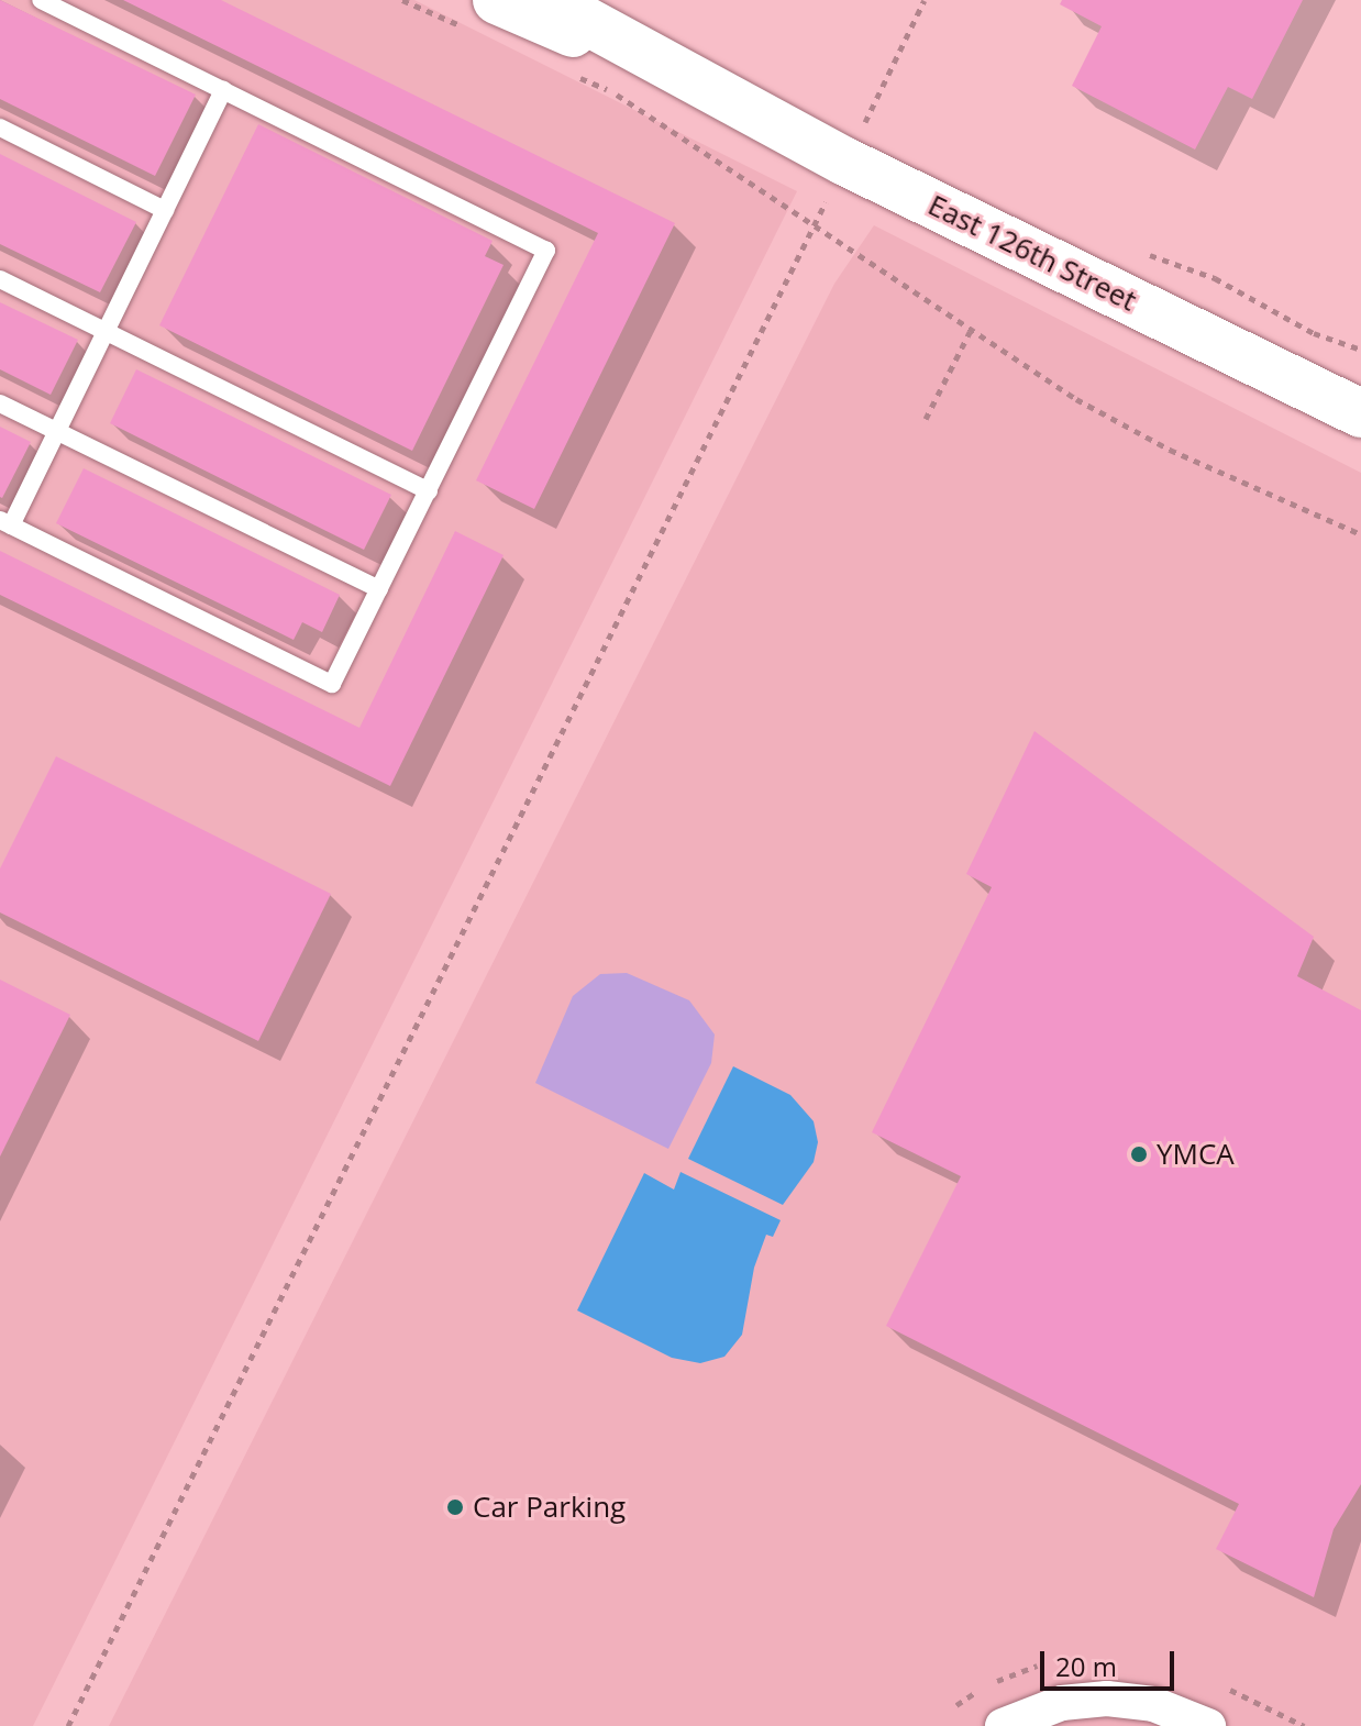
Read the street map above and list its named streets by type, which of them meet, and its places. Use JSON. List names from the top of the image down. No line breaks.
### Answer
{"streets":{"main road":["East 126th Street"]},"places":["YMCA","Car Parking"],"scale_bar":"20 m"}
